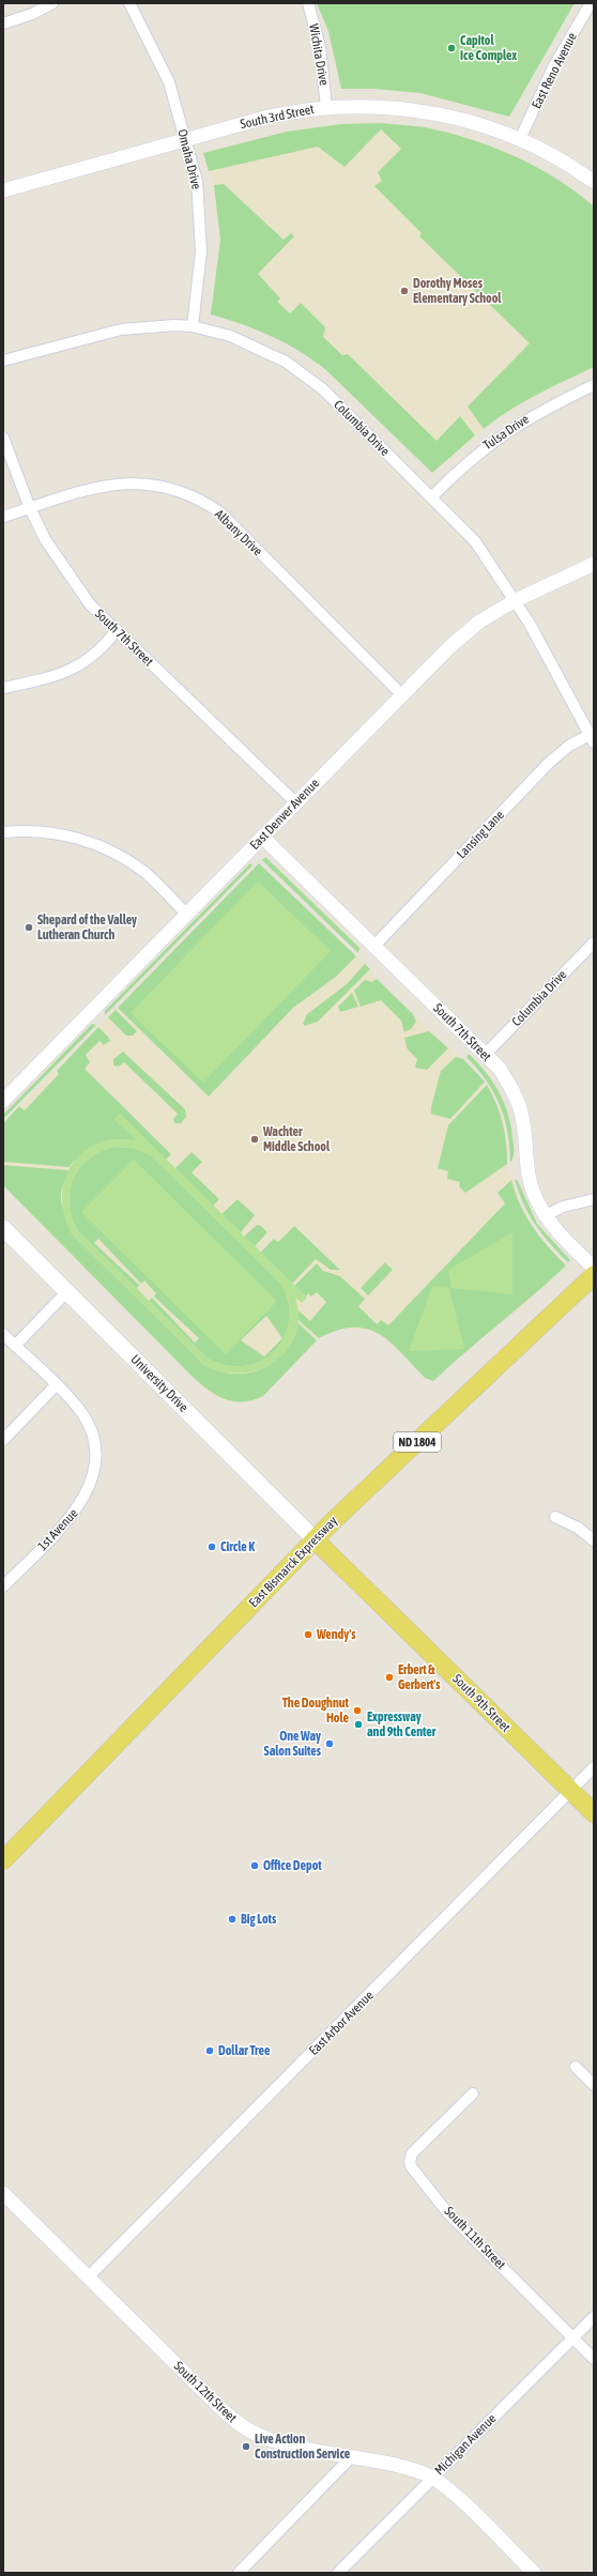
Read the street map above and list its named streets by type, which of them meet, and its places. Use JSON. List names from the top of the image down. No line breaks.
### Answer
{"streets":{"main road":["University Drive","ND 1804","East Bismarck Expressway","South 9th Street"],"street":["Wichita Drive","East Reno Avenue","South 3rd Street","Omaha Drive","Columbia Drive","Tulsa Drive","Albany Drive","South 7th Street","East Denver Avenue","Lansing Lane","1st Avenue","East Arbor Avenue","South 11th Street","South 12th Street","Michigan Avenue"]},"crossings":[["Wichita Drive","South 3rd Street"],["East Reno Avenue","South 3rd Street"],["South 3rd Street","Omaha Drive"],["Omaha Drive","Columbia Drive"],["Columbia Drive","Tulsa Drive"],["Columbia Drive","South 7th Street"],["Columbia Drive","East Denver Avenue"],["Columbia Drive","Lansing Lane"],["Albany Drive","South 7th Street"],["Albany Drive","East Denver Avenue"],["South 7th Street","East Denver Avenue"],["South 7th Street","Lansing Lane"],["University Drive","East Bismarck Expressway"],["University Drive","South 9th Street"],["East Bismarck Expressway","South 9th Street"],["South 9th Street","East Arbor Avenue"],["East Arbor Avenue","South 12th Street"],["South 11th Street","Michigan Avenue"],["South 12th Street","Michigan Avenue"]],"places":["Capitol Ice Complex","Dorothy Moses Elementary School","Shepard of the Valley Lutheran Church","Wachter Middle School","Circle K","Wendy's","Erbert & Gerbert's","The Doughnut Hole","Expressway and 9th Center","One Way Salon Suites","Office Depot","Big Lots","Dollar Tree","Live Action Construction Service"]}
